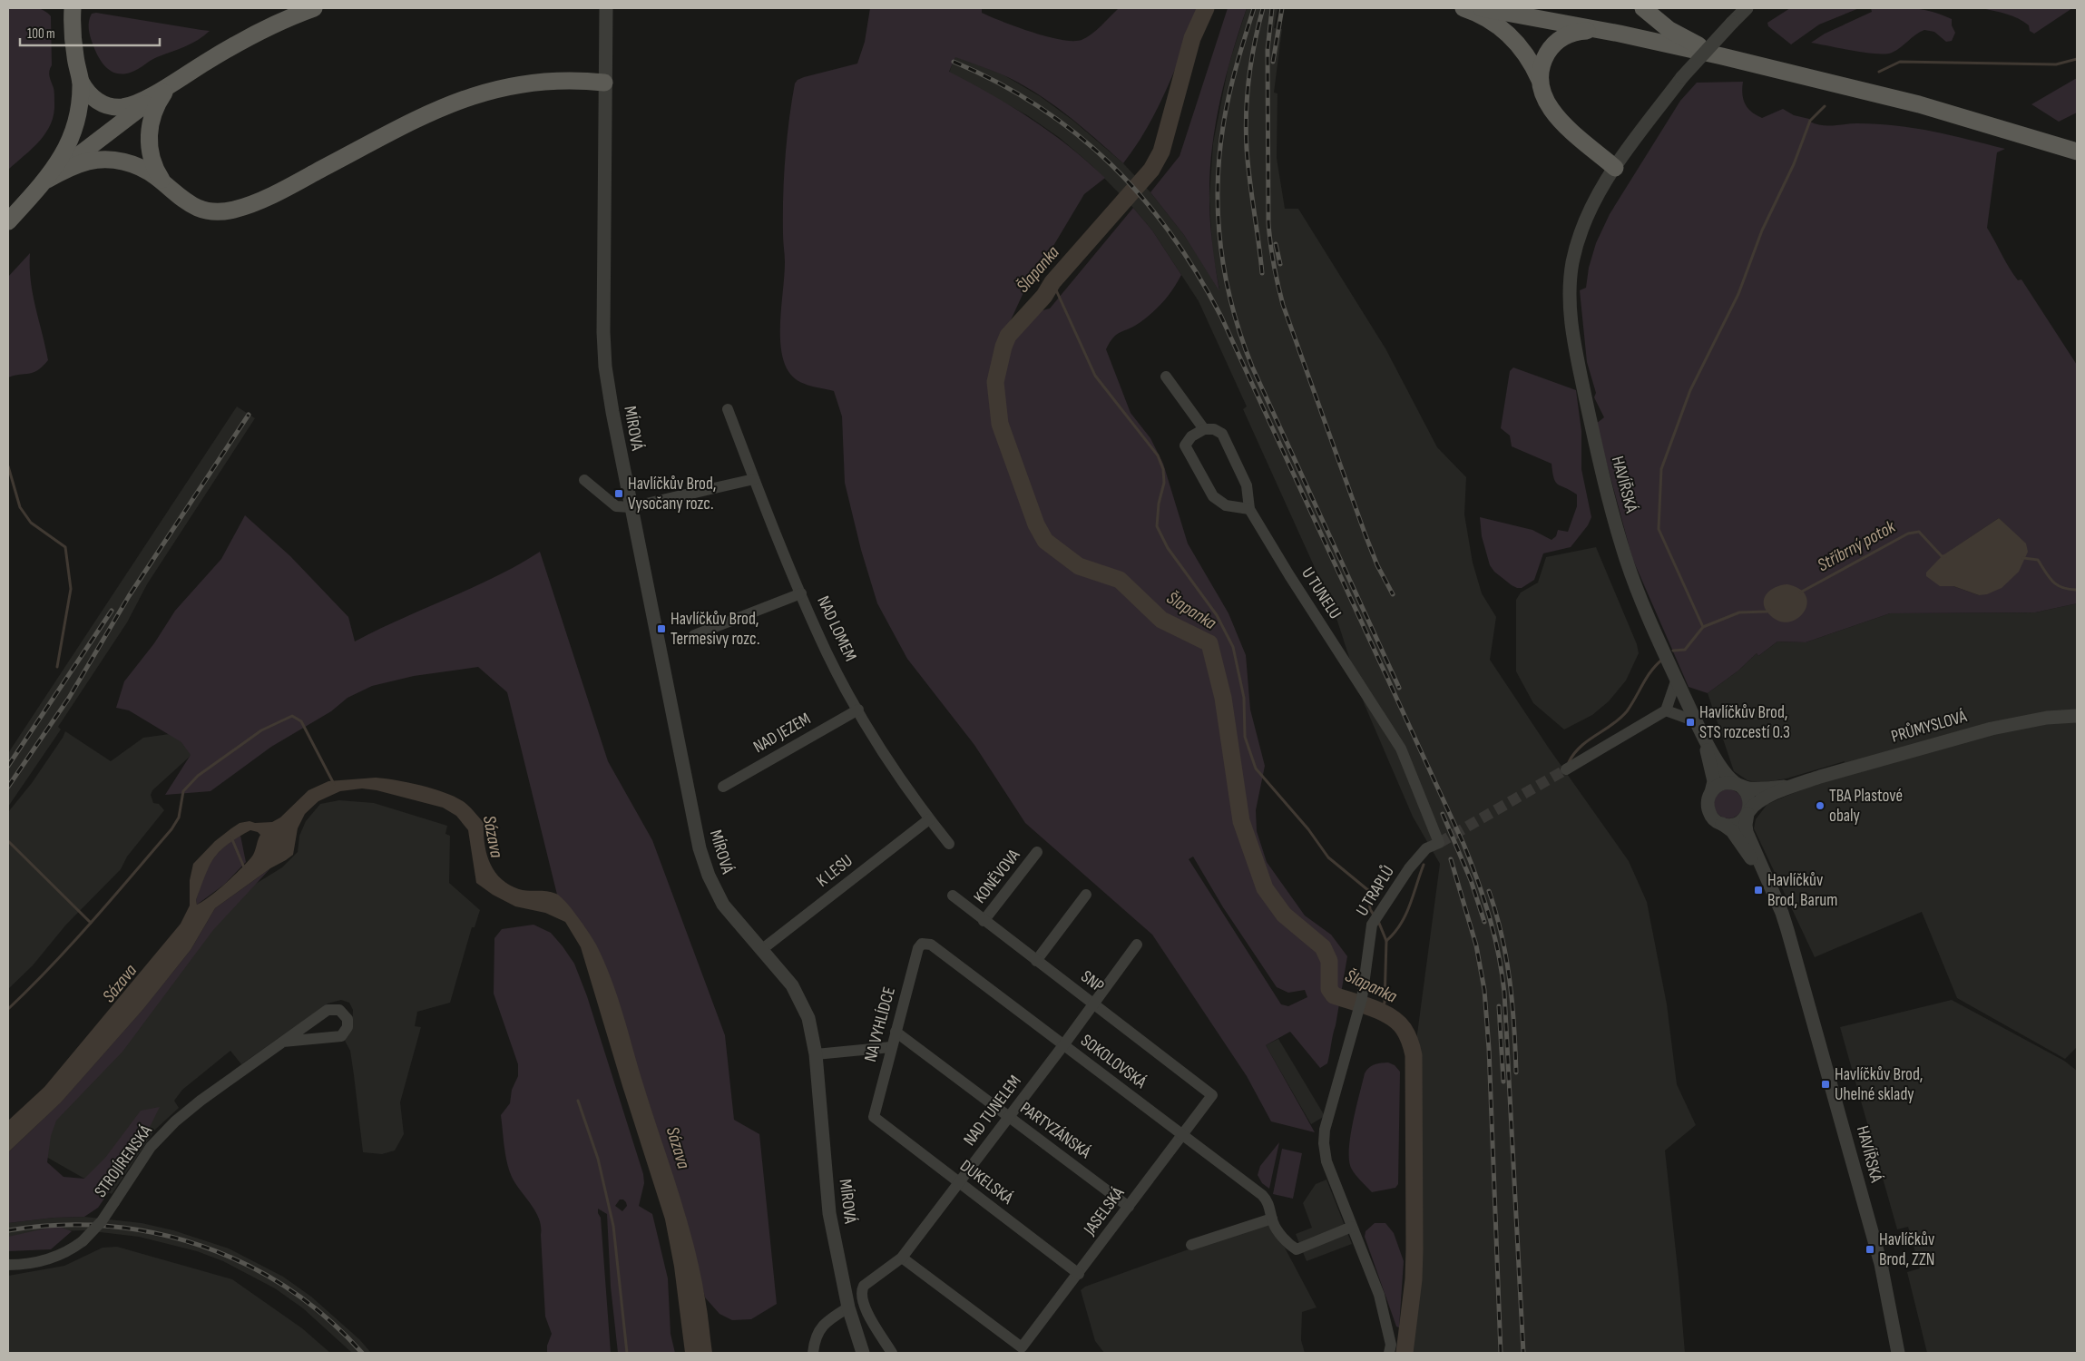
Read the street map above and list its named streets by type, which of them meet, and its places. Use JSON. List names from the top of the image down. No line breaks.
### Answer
{"streets":{"street":["MÍROVÁ","HAVÍŘSKÁ","U TUNELU","NAD LOMEM","PRŮMYSLOVÁ","NAD JEZEM","K LESU","KONĚVOVA","U TRAPLŮ","SNP","NA VYHLÍDCE","SOKOLOVSKÁ","NAD TUNELEM","PARTYZÁNSKÁ","STROJÍRENSKÁ","DUKELSKÁ","JASELSKÁ"]},"crossings":[["MÍROVÁ","K LESU"],["HAVÍŘSKÁ","PRŮMYSLOVÁ"],["U TUNELU","U TRAPLŮ"],["NAD LOMEM","NAD JEZEM"],["NAD LOMEM","K LESU"],["KONĚVOVA","SNP"],["U TRAPLŮ","SOKOLOVSKÁ"],["SNP","NAD TUNELEM"],["SNP","JASELSKÁ"],["NA VYHLÍDCE","SOKOLOVSKÁ"],["NA VYHLÍDCE","PARTYZÁNSKÁ"],["NA VYHLÍDCE","DUKELSKÁ"],["SOKOLOVSKÁ","NAD TUNELEM"],["SOKOLOVSKÁ","JASELSKÁ"],["NAD TUNELEM","PARTYZÁNSKÁ"],["NAD TUNELEM","DUKELSKÁ"],["NAD TUNELEM","JASELSKÁ"],["PARTYZÁNSKÁ","JASELSKÁ"],["DUKELSKÁ","JASELSKÁ"]],"water":["Šlapanka","Stříbrný potok","Sázava"],"places":{"transit":["Havlíčkův Brod, Vysočany rozc.","Havlíčkův Brod, Termesivy rozc.","Havlíčkův Brod, STS rozcestí 0.3","Havlíčkův Brod, Barum","Havlíčkův Brod, Uhelné sklady","Havlíčkův Brod, ZZN"],"other":["TBA Plastové obaly"]},"scale_bar":"100 m"}
